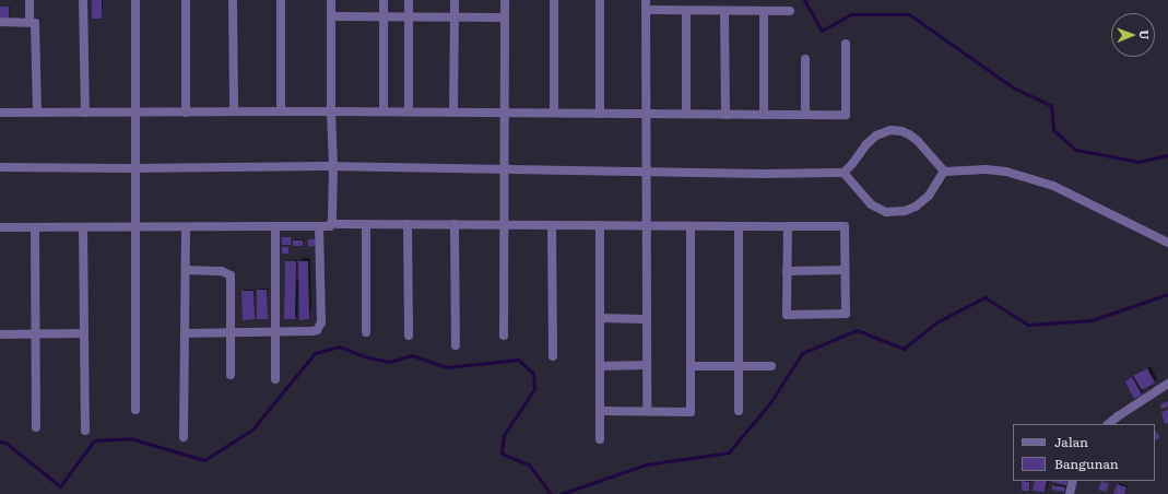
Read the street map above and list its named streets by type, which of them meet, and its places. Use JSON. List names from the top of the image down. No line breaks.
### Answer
{"legend":["Jalan","Bangunan"],"north":"right"}
